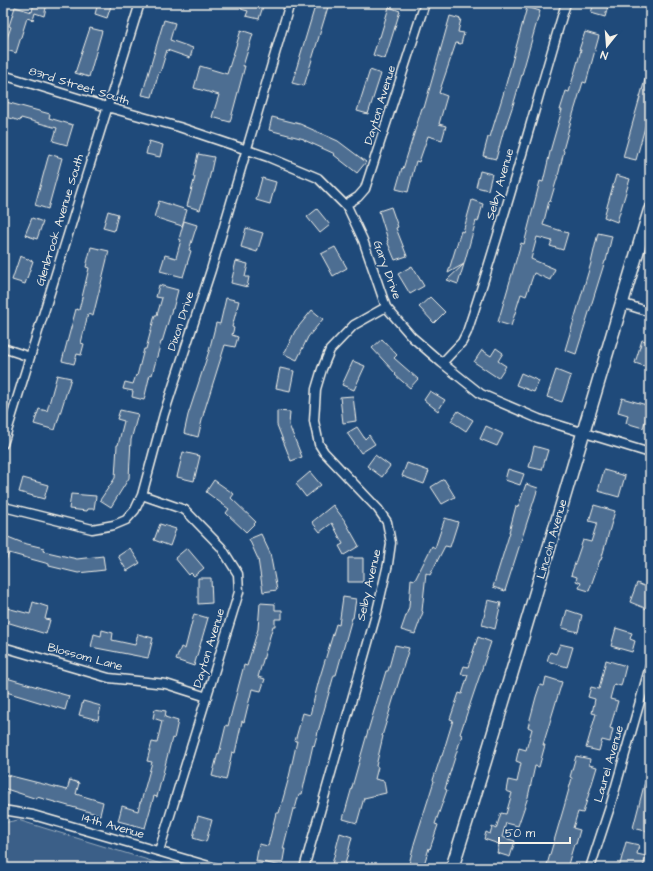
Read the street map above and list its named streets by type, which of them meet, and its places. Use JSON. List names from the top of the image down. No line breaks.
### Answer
{"streets":{"street":["83rd Street South","Dayton Avenue","Selby Avenue","Glenbrook Avenue South","Gary Drive","Dixon Drive","Lincoln Avenue","Blossom Lane","Laurel Avenue","14th Avenue"]},"crossings":[["83rd Street South","Glenbrook Avenue South"],["83rd Street South","Gary Drive"],["Dayton Avenue","Gary Drive"],["Dayton Avenue","Dixon Drive"],["Dayton Avenue","Blossom Lane"],["Dayton Avenue","14th Avenue"],["Selby Avenue","Gary Drive"],["Gary Drive","Dixon Drive"],["Gary Drive","Lincoln Avenue"]],"scale_bar":"50 m","north":"bottom"}
